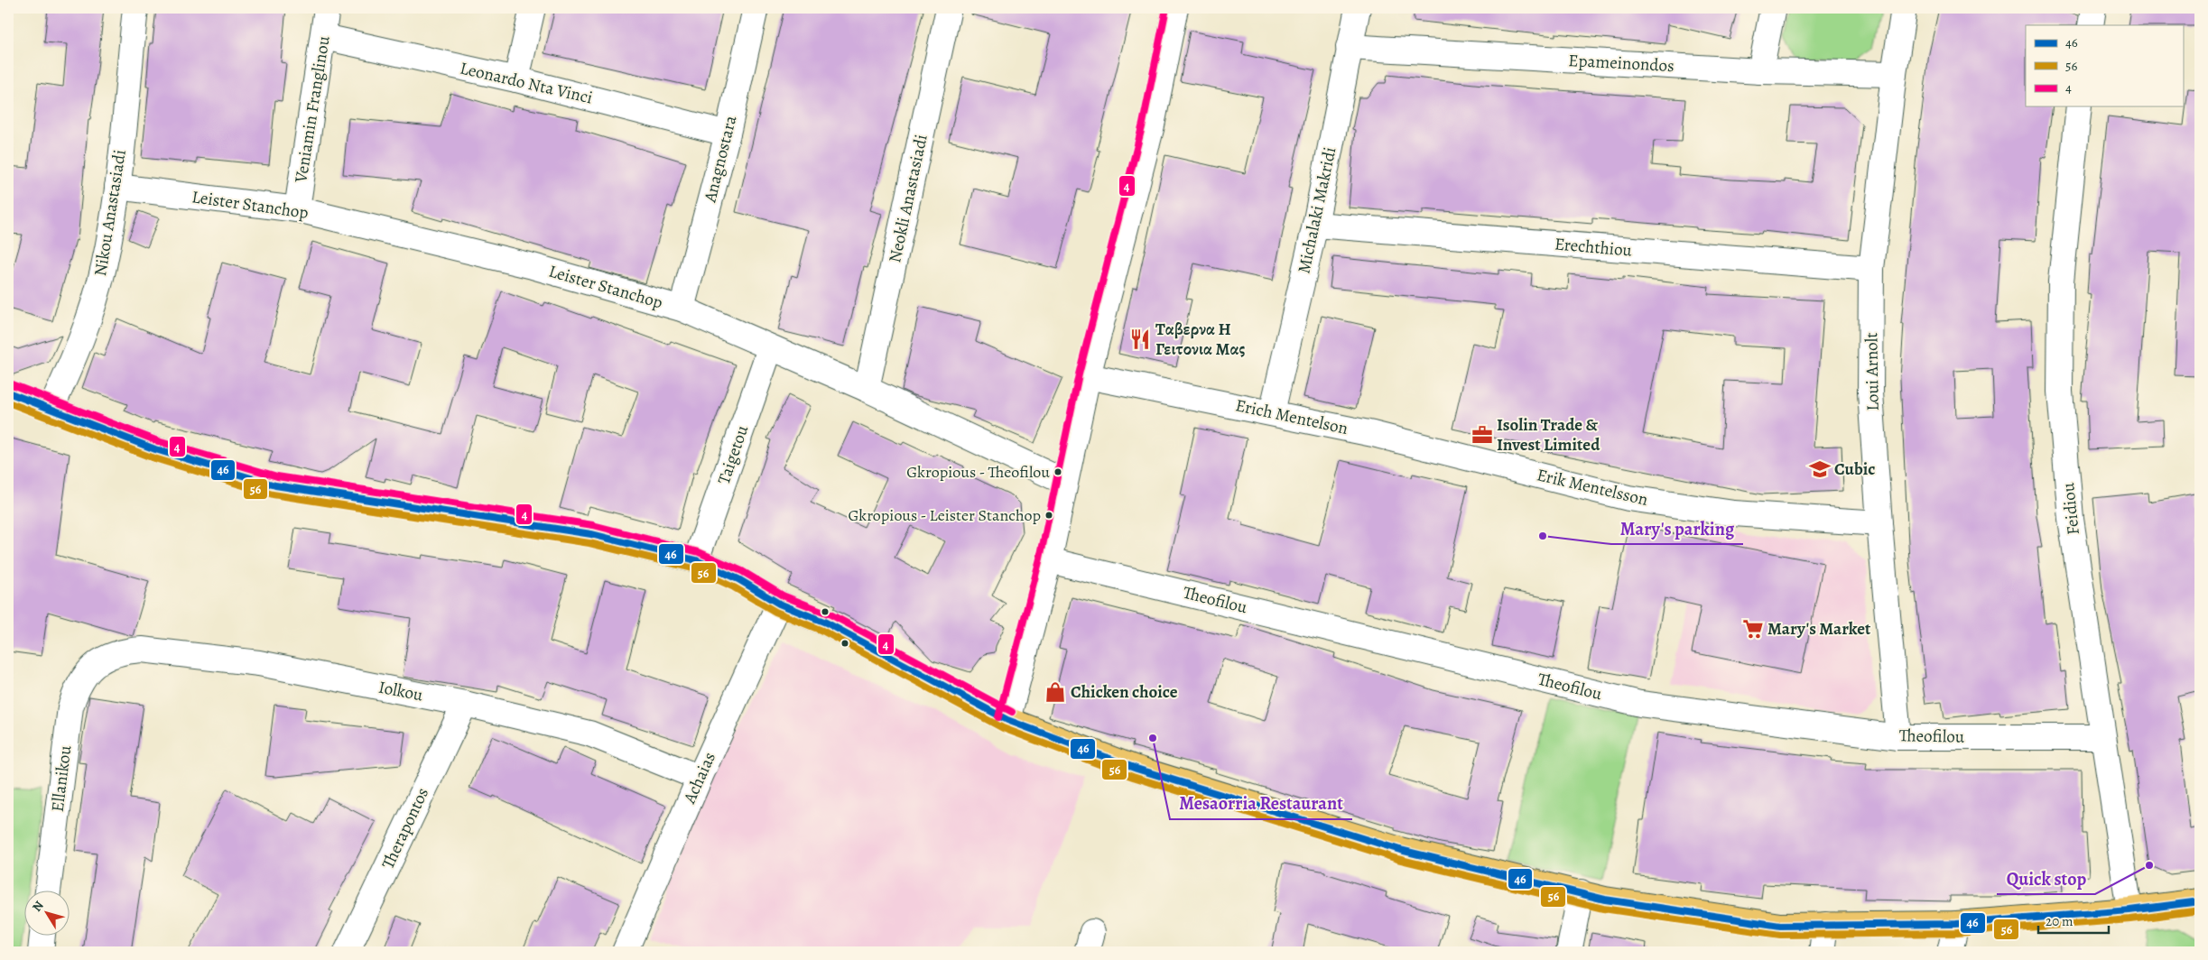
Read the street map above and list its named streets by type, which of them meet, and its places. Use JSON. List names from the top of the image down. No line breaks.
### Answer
{"streets":{"street":["Epameinondos","Leonardo Nta Vinci","Veniamin Franglinou","Anagnostara","Neokli Anastasiadi","Leister Stanchop","Michalaki Makridi","Nikou Anastasiadi","Erechthiou","Loui Arnolt","Erich Mentelson","Taigetou","Erik Mentelsson","Feidiou","Theofilou","Iolkou","Achaias","Ellanikou","Therapontos"]},"crossings":[["Epameinondos","Michalaki Makridi"],["Epameinondos","Loui Arnolt"],["Leonardo Nta Vinci","Veniamin Franglinou"],["Leonardo Nta Vinci","Anagnostara"],["Veniamin Franglinou","Leister Stanchop"],["Anagnostara","Leister Stanchop"],["Neokli Anastasiadi","Leister Stanchop"],["Leister Stanchop","Nikou Anastasiadi"],["Leister Stanchop","Taigetou"],["Michalaki Makridi","Erechthiou"],["Michalaki Makridi","Erich Mentelson"],["Erechthiou","Loui Arnolt"],["Loui Arnolt","Erik Mentelsson"],["Loui Arnolt","Theofilou"],["Erich Mentelson","Erik Mentelsson"],["Feidiou","Theofilou"],["Iolkou","Achaias"],["Iolkou","Ellanikou"],["Iolkou","Therapontos"]],"places":{"restaurant":["Ταβερνα Η Γειτονια Μας"],"office":["Isolin Trade & Invest Limited"],"school or university":["Cubic"],"other":["Gkropious - Theofilou","Gkropious - Leister Stanchop","Mary's parking","Mesaorria Restaurant","Quick stop"],"supermarket":["Mary's Market"],"shop":["Chicken choice"]},"lines":["transit line 4","transit line 46","transit line 56"],"legend":["46","56","4"],"scale_bar":"20 m","north":"top left"}
